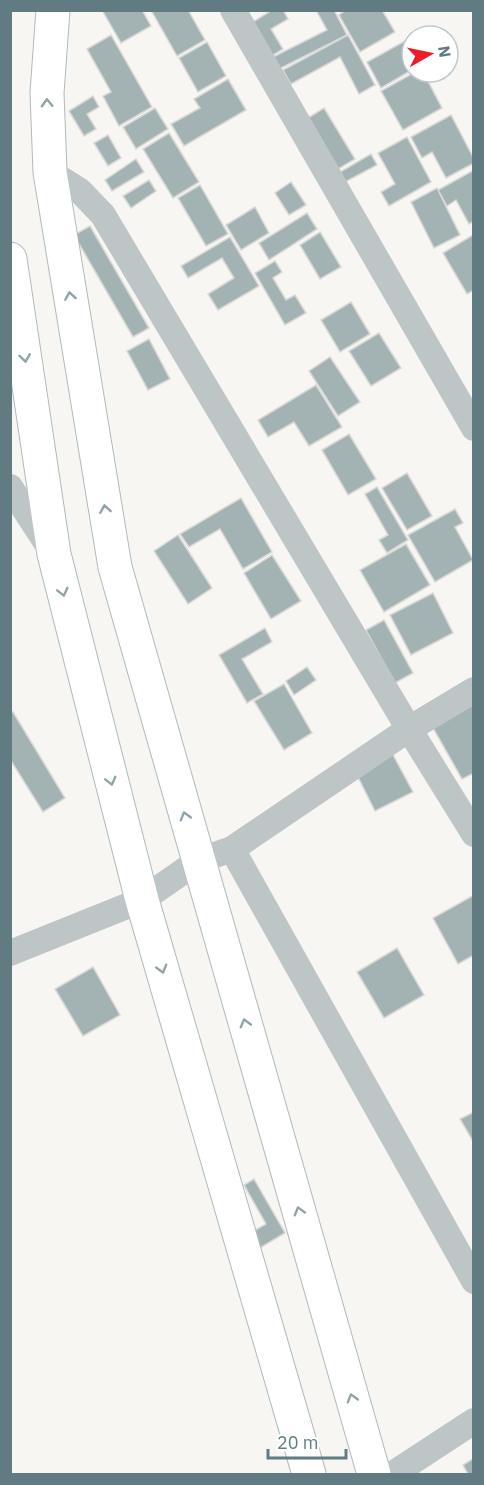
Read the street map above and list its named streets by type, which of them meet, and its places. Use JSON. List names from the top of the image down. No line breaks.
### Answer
{"scale_bar":"20 m","north":"right"}
